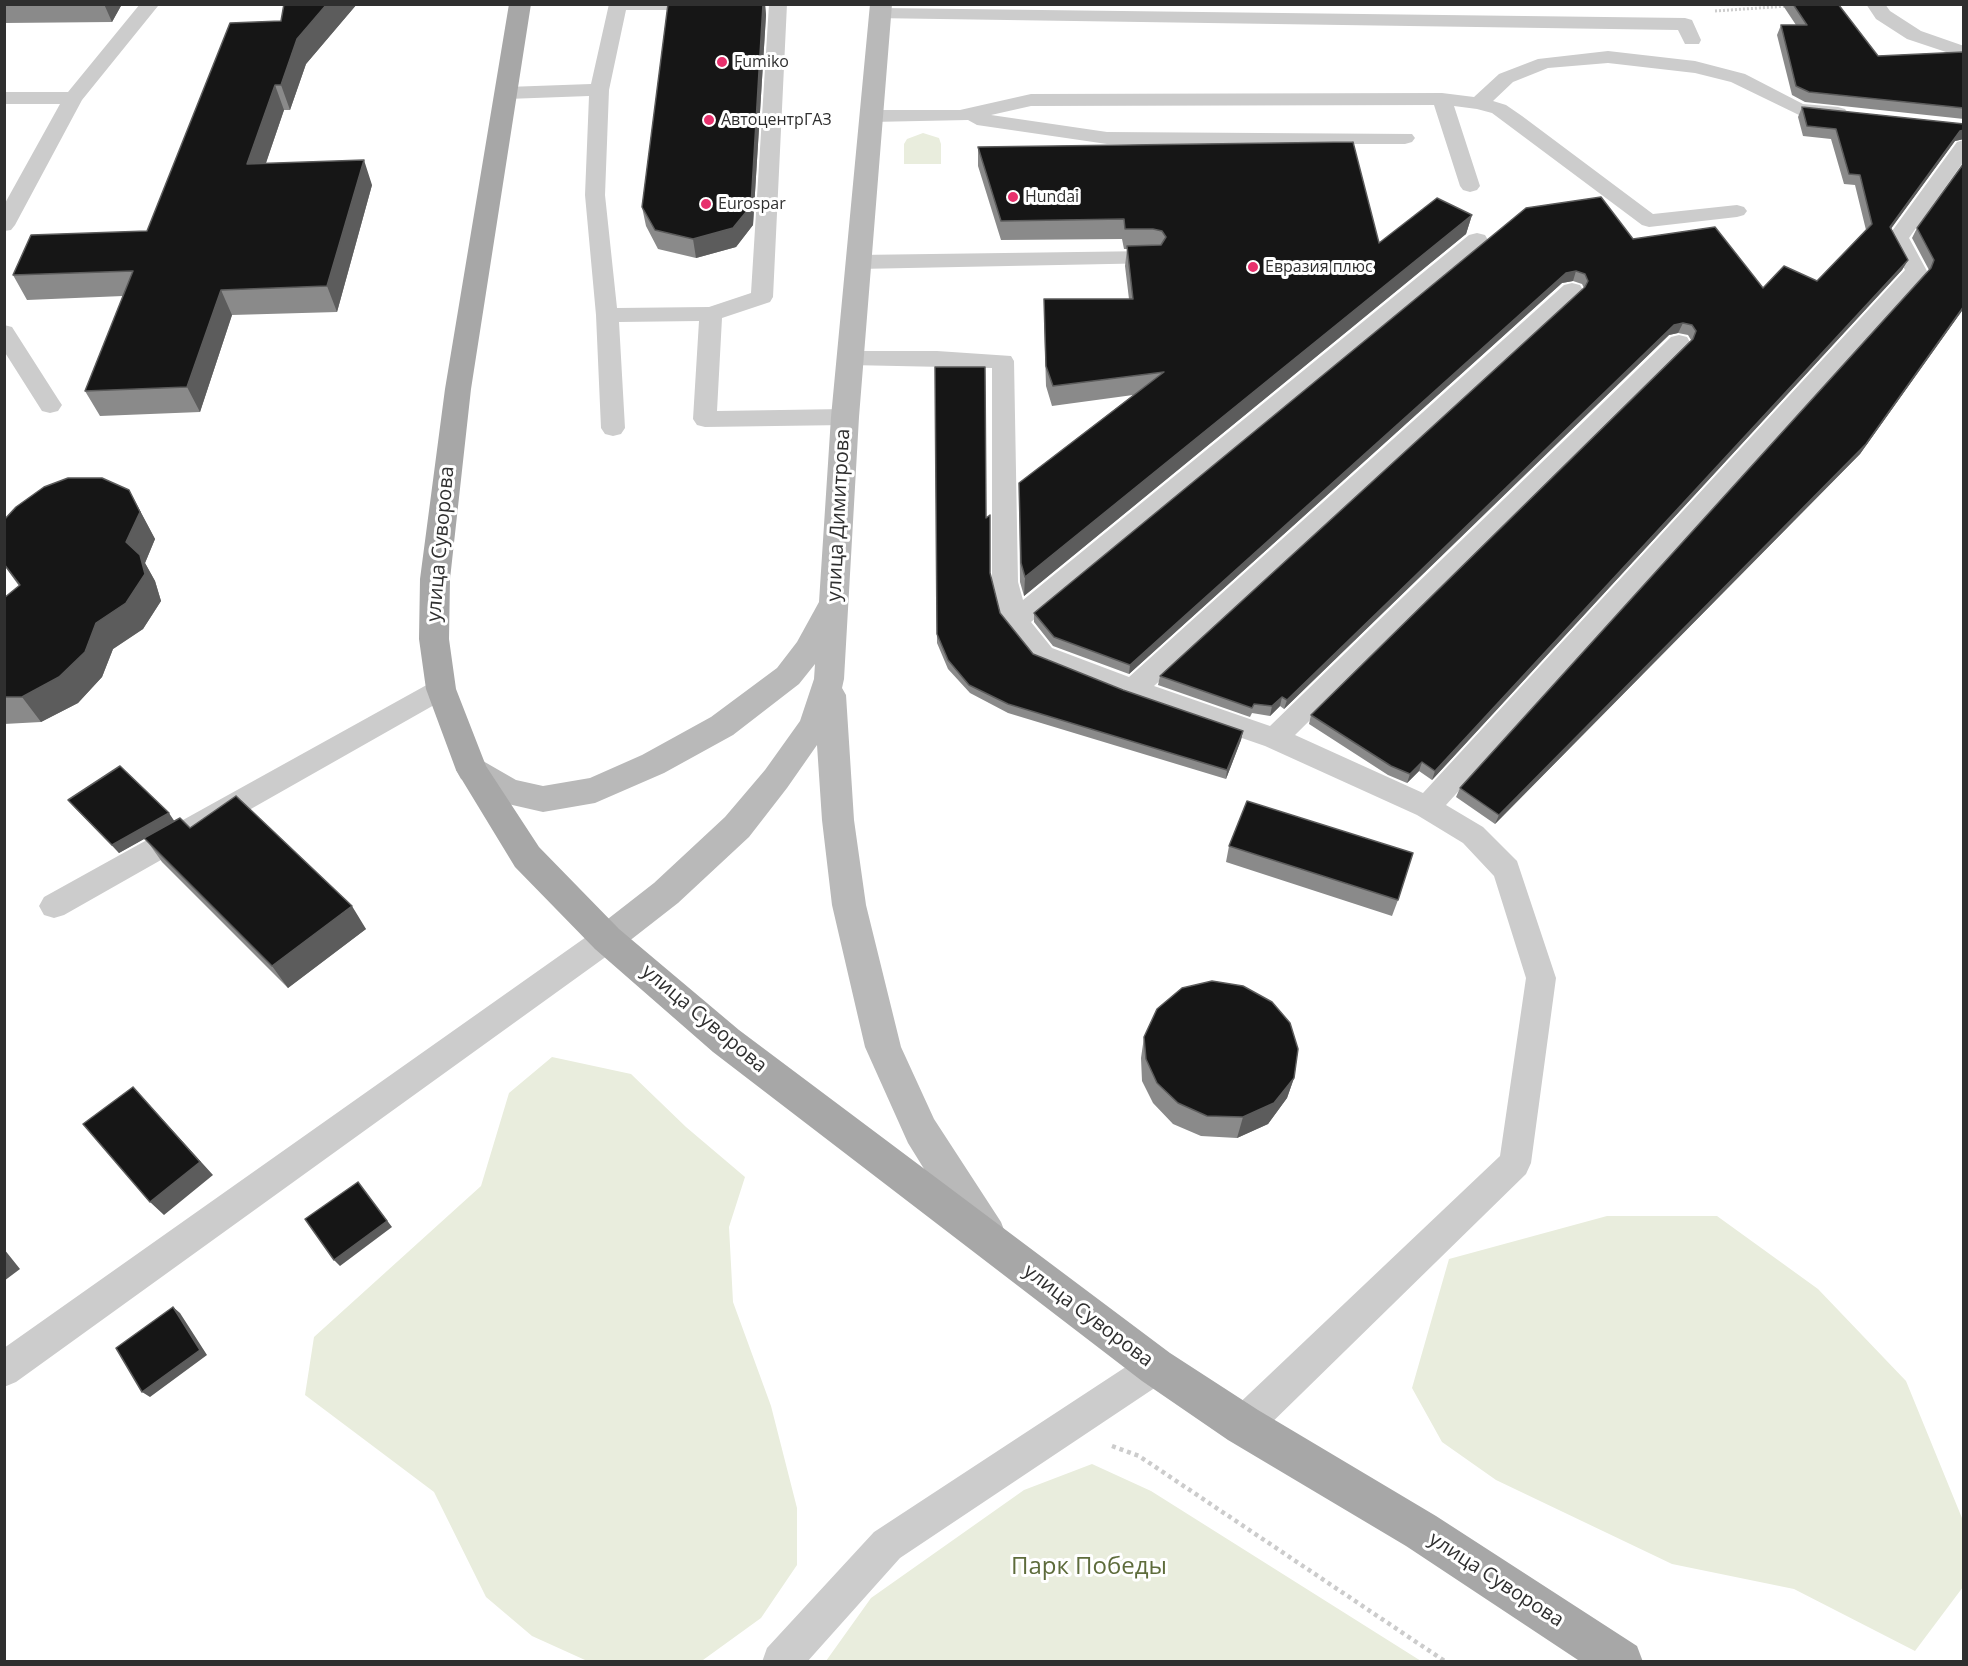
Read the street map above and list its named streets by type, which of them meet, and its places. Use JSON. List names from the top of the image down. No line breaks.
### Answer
{"streets":{"main road":["улица Димитрова","улица Суворова"]},"crossings":[["улица Димитрова","улица Суворова"]],"parks":["Парк Победы"],"places":["Fumiko","АвтоцентрГАЗ","Hundai","Eurospar","Евразия плюс"]}
